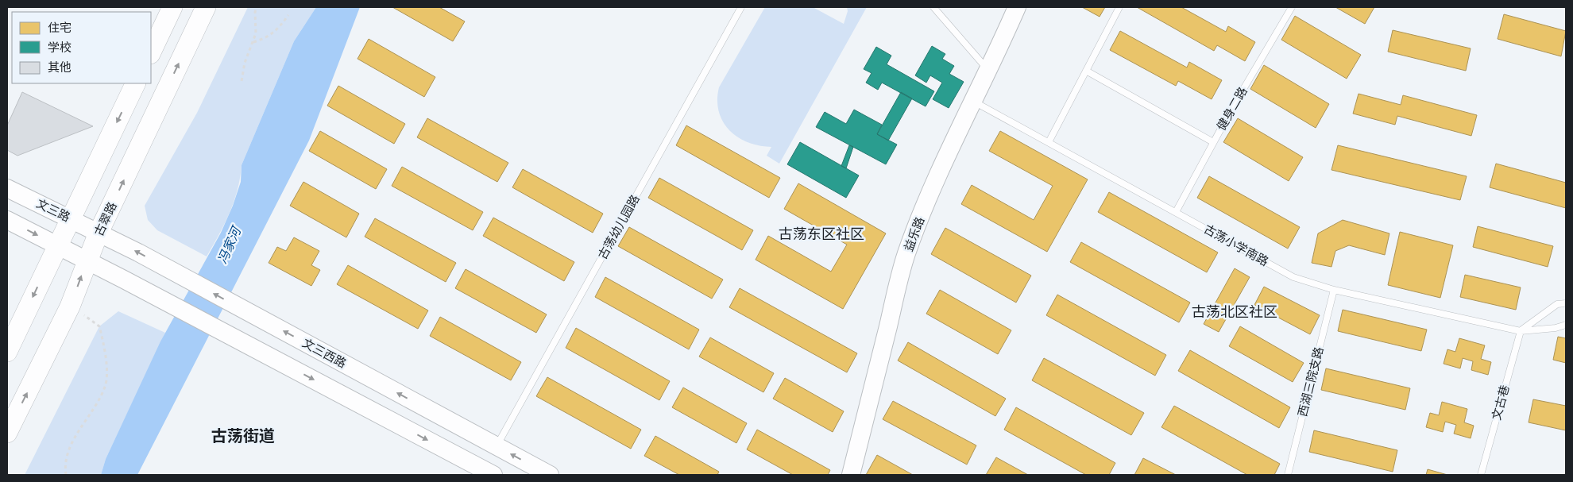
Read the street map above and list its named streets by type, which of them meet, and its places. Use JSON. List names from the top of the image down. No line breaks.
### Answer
{"streets":{"main road":["文三路","古翠路","益乐路","文三西路"],"lane":["健身二路","古荡幼儿园路","古荡小学南路","西湖三院支路","文古巷"]},"crossings":[["健身二路","古荡小学南路"],["文三路","古翠路"],["文三路","文三西路"],["古翠路","文三西路"],["古荡幼儿园路","文三西路"],["益乐路","古荡小学南路"],["古荡小学南路","西湖三院支路"],["古荡小学南路","文古巷"]],"districts":["古荡东区社区","古荡北区社区","古荡街道"],"water":["冯家河"],"legend":["住宅","学校","其他"]}
